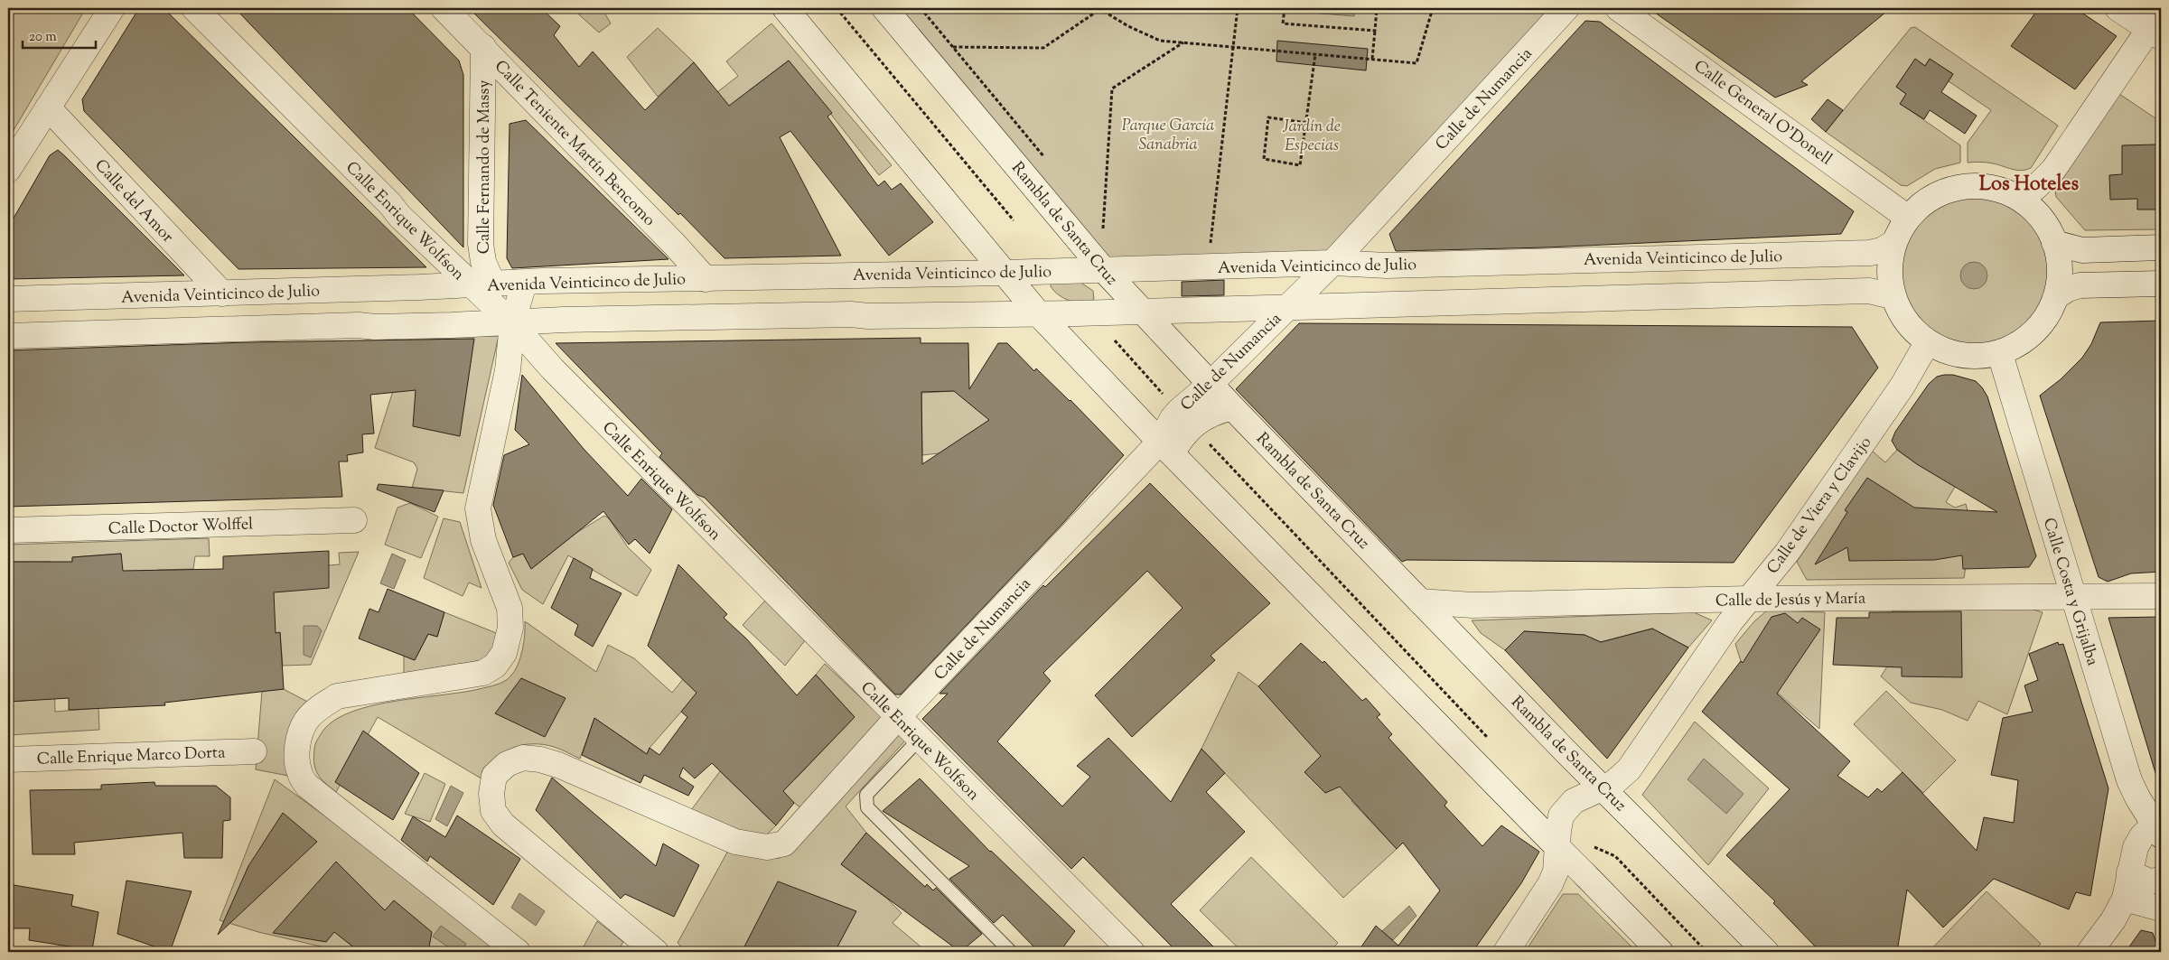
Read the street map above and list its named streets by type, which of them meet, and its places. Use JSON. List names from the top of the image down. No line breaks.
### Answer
{"streets":{"street":["Calle de Numancia","Calle General O'Donell","Calle Teniente Martín Bencomo","Calle Fernando de Massy","Calle del Amor","Calle Enrique Wolfson","Rambla de Santa Cruz","Avenida Veinticinco de Julio","Calle de Viera y Clavijo","Calle Doctor Wolffel","Calle Costa y Grijalba","Calle de Jesús y María","Calle Enrique Marco Dorta"]},"crossings":[["Calle de Numancia","Calle Enrique Wolfson"],["Calle de Numancia","Rambla de Santa Cruz"],["Calle de Numancia","Avenida Veinticinco de Julio"],["Calle Teniente Martín Bencomo","Calle Fernando de Massy"],["Calle Teniente Martín Bencomo","Avenida Veinticinco de Julio"],["Calle Fernando de Massy","Avenida Veinticinco de Julio"],["Calle del Amor","Avenida Veinticinco de Julio"],["Calle Enrique Wolfson","Avenida Veinticinco de Julio"],["Rambla de Santa Cruz","Avenida Veinticinco de Julio"],["Rambla de Santa Cruz","Calle de Viera y Clavijo"],["Rambla de Santa Cruz","Calle de Jesús y María"],["Calle de Viera y Clavijo","Calle de Jesús y María"],["Calle Costa y Grijalba","Calle de Jesús y María"]],"districts":["Los Hoteles"],"parks":["Parque García Sanabria","Jardín de Especias"],"scale_bar":"20 m"}
